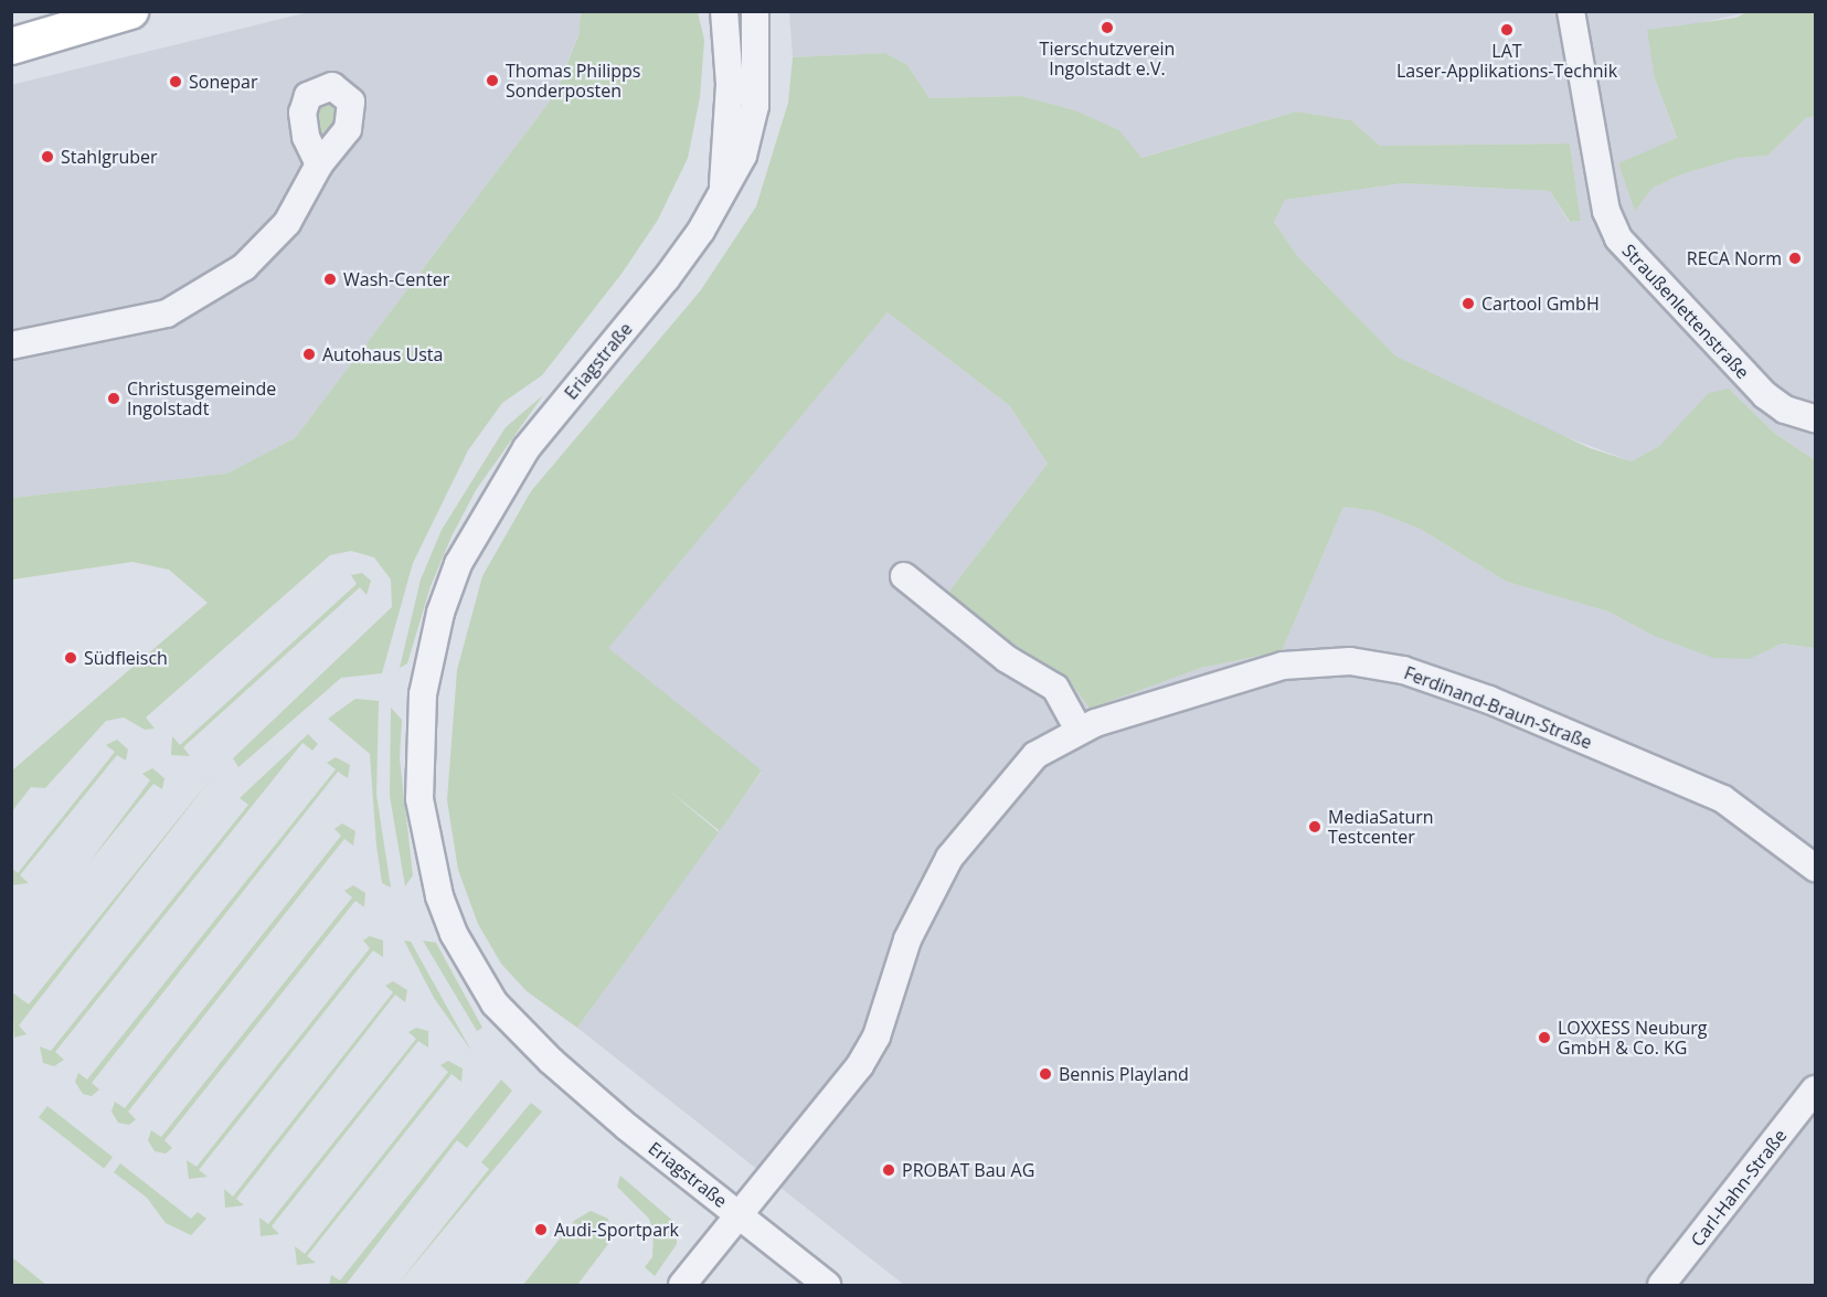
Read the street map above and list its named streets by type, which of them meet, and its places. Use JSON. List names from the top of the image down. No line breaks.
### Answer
{"streets":{"street":["Straußenlettenstraße","Eriagstraße","Ferdinand-Braun-Straße","Carl-Hahn-Straße"]},"crossings":[["Eriagstraße","Ferdinand-Braun-Straße"]],"places":["Tierschutzverein Ingolstadt e.V.","LAT Laser-Applikations-Technik","Thomas Philipps Sonderposten","Sonepar","Stahlgruber","RECA Norm","Wash-Center","Cartool GmbH","Autohaus Usta","Christusgemeinde Ingolstadt","Südfleisch","MediaSaturn Testcenter","LOXXESS Neuburg GmbH & Co. KG","Bennis Playland","PROBAT Bau AG","Audi-Sportpark"]}
